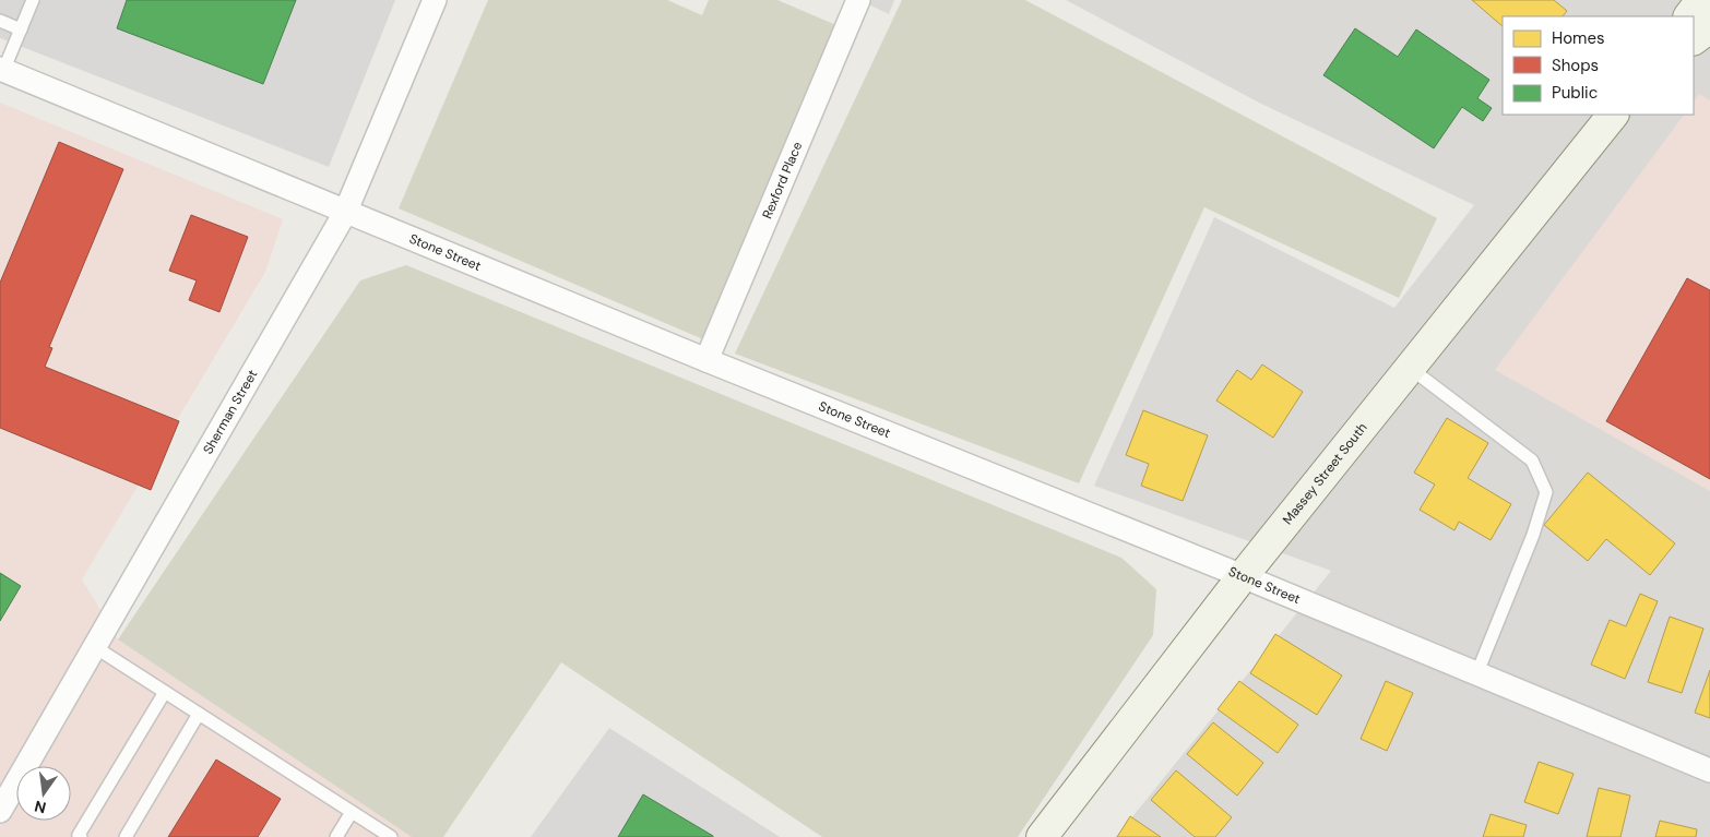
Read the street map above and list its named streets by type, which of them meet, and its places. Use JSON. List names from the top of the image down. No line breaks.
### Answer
{"streets":{"main road":["Massey Street South"],"street":["Rexford Place","Stone Street","Sherman Street"]},"crossings":[["Rexford Place","Stone Street"],["Stone Street","Sherman Street"],["Stone Street","Massey Street South"]],"legend":["Homes","Shops","Public"],"north":"bottom"}
